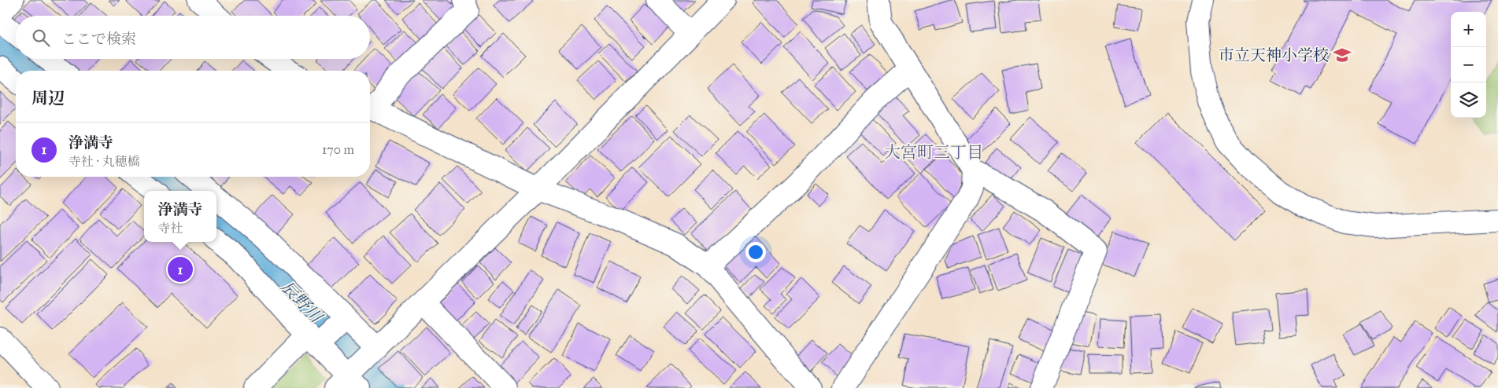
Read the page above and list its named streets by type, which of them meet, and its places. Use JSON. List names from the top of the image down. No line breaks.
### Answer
{"districts":["大宮町三丁目"],"water":["辰野川"],"places":{"school or university":["市立天神小学校"]},"page":{"map_buttons":["+","−"],"search":"ここで検索","heading":"周辺","list":[{"mark":"1","name":"浄満寺","note":"寺社 · 丸穂橋","value":"170 m"}],"popup":["浄満寺","寺社"],"pins":"1"}}
